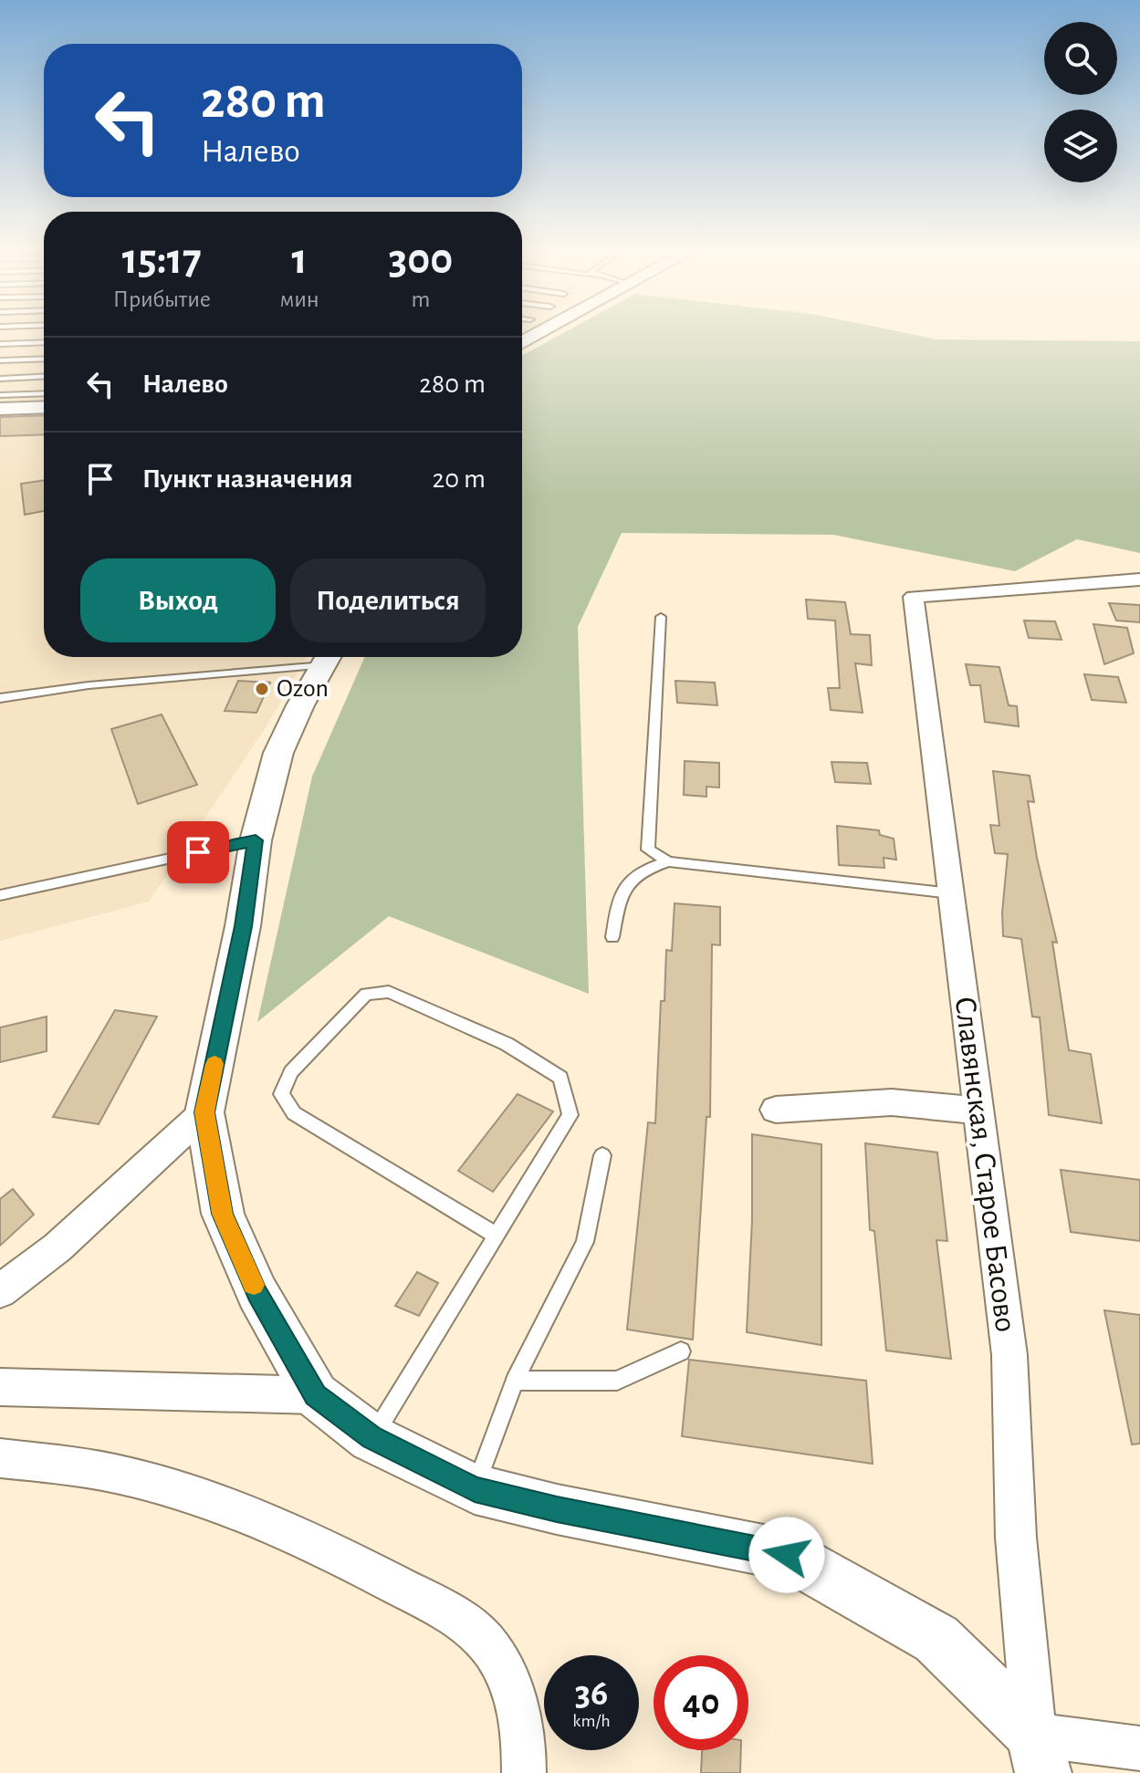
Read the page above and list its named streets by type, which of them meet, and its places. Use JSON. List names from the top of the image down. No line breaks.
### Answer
{"streets":{"street":["Славянская, Старое Басово"]},"places":["Ozon"],"page":{"turn":["280 m","Налево"],"eta":["15:17","Прибытие","1","мин","300","m"],"list":[{"name":"Налево","value":"280 m"},{"name":"Пункт назначения","value":"20 m"}],"buttons":["Выход","Поделиться"],"speed":"36 km/h","limit":"40"}}
